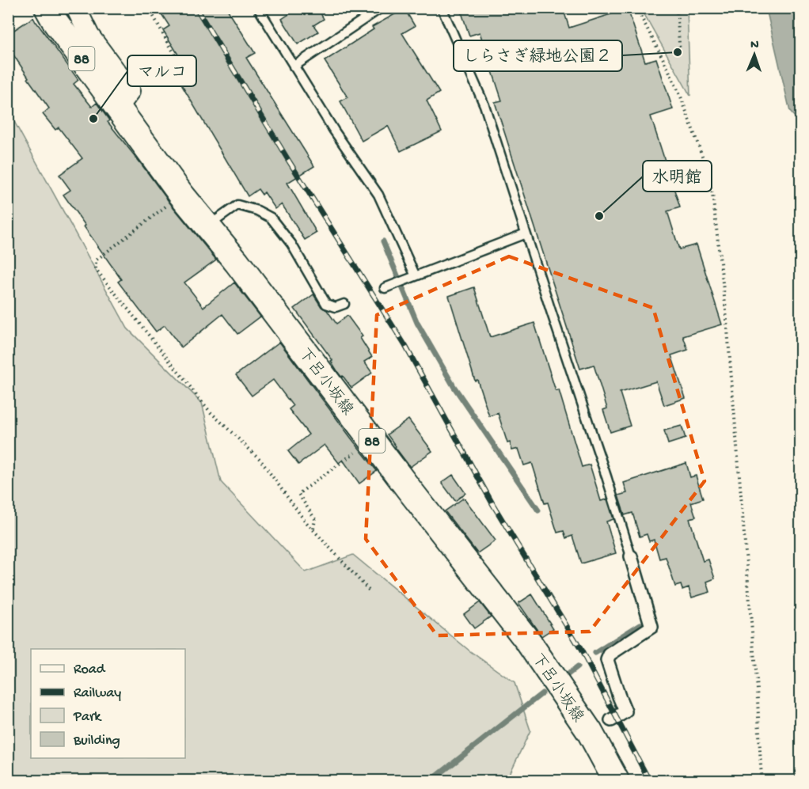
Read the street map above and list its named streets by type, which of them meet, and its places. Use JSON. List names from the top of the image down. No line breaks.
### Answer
{"streets":{"main road":["88","下呂小坂線"]},"places":["しらさぎ緑地公園２","マルコ","水明館"],"legend":["Road","Railway","Park","Building"],"north":"top"}
